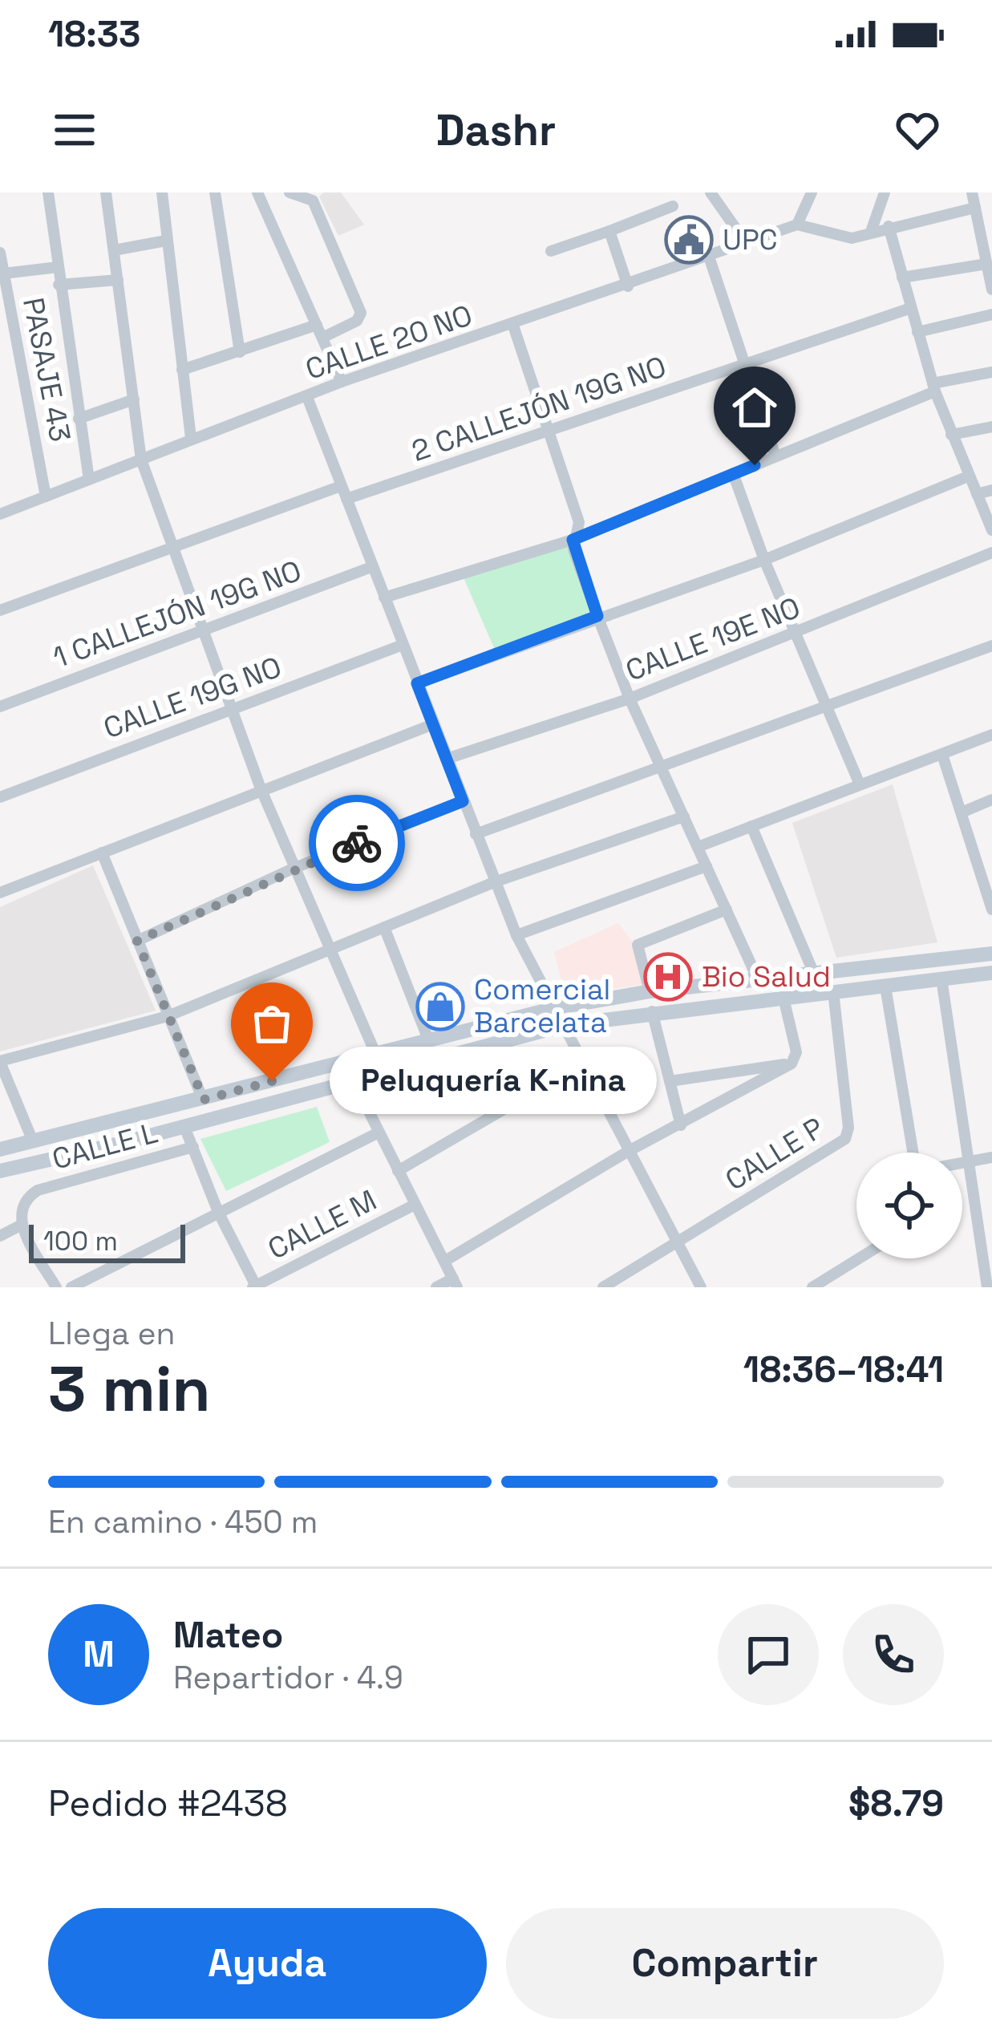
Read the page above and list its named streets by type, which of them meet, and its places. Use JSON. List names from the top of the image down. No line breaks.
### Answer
{"streets":{"street":["CALLE 20 NO","PASAJE 43","2 CALLEJÓN 19G NO","1 CALLEJÓN 19G NO","CALLE 19E NO","CALLE 19G NO","CALLE L","CALLE P","CALLE M"]},"crossings":[["CALLE 20 NO","PASAJE 43"]],"places":{"public building":["UPC"],"hospital":["Bio Salud"],"shop":["Comercial Barcelata"],"other":["Peluquería K-nina"]},"scale_bar":"100 m","page":{"status":"18:33","header":"Dashr","bubble":"Peluquería K-nina","scale":"100 m","heading":["3 min","Llega en","18:36–18:41"],"panel":["Mateo","Repartidor · 4.9","Pedido #2438","$8.79"],"bar":"En camino · 450 m","round":"M","buttons":["Ayuda","Compartir"]}}
